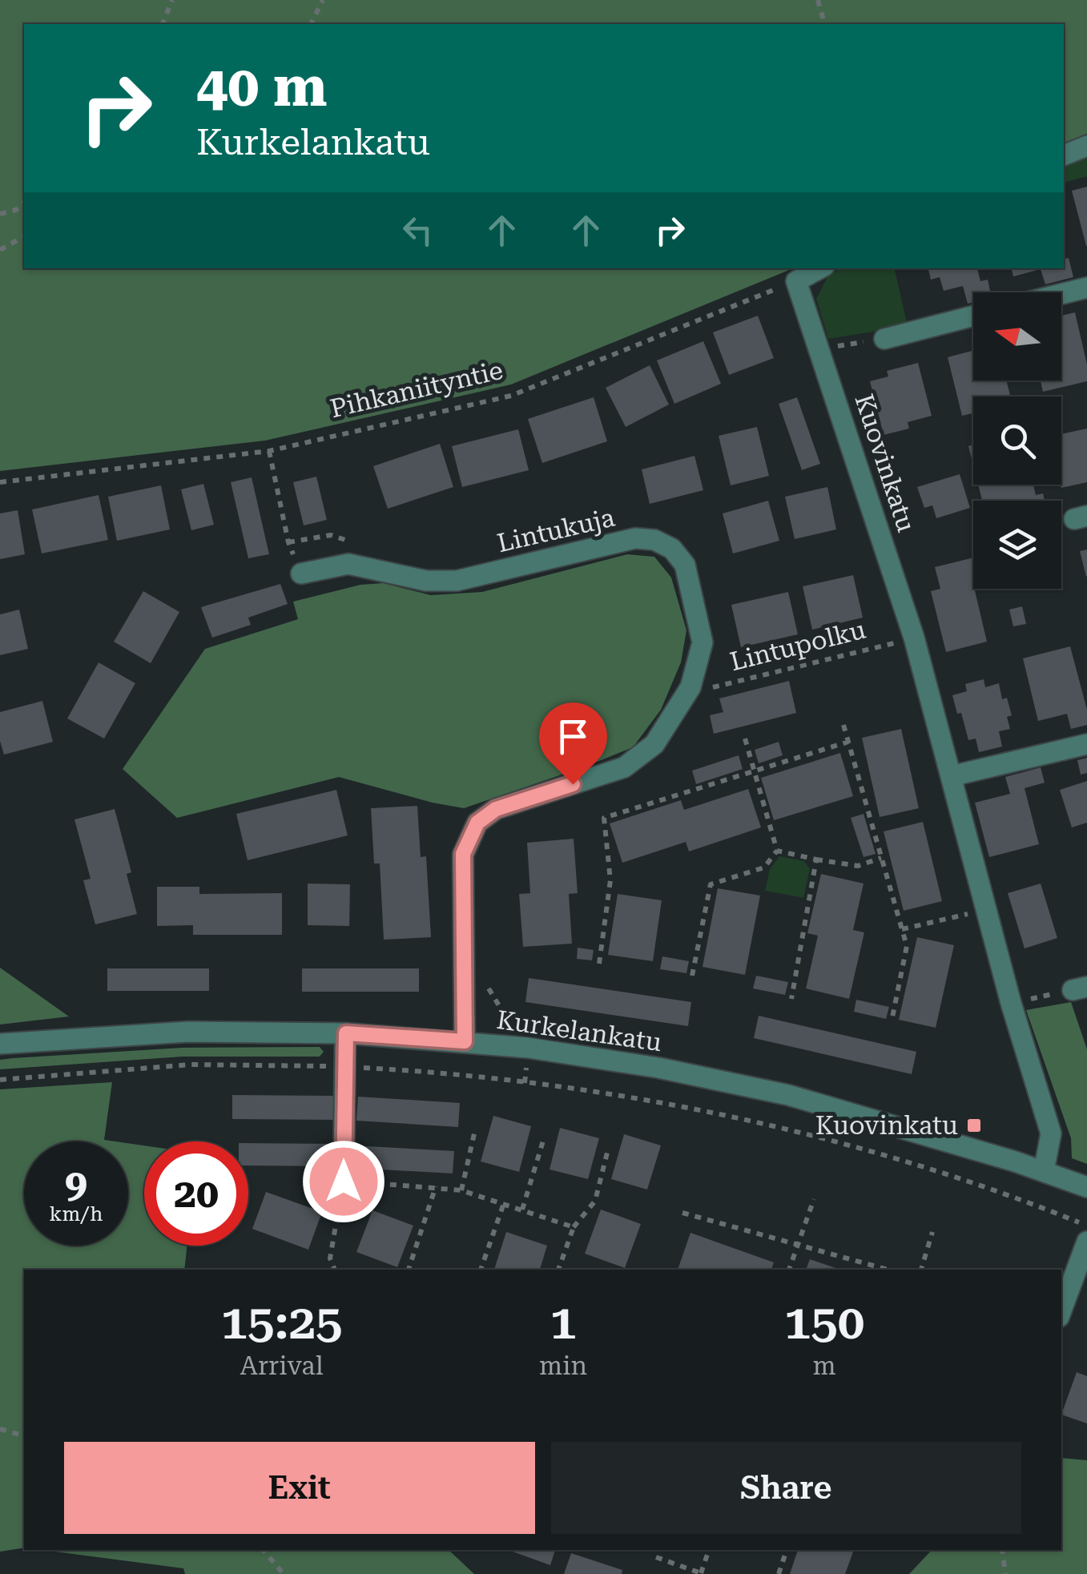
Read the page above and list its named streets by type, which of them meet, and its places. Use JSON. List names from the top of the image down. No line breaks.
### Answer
{"streets":{"street":["Kuovinkatu","Lintukuja","Kurkelankatu"],"path":["Pihkaniityntie","Lintupolku"]},"crossings":[["Pihkaniityntie","Kuovinkatu"],["Kuovinkatu","Lintupolku"],["Kuovinkatu","Kurkelankatu"],["Lintukuja","Kurkelankatu"]],"places":{"transit":["Kuovinkatu"]},"north":"left","page":{"turn":["40 m","Kurkelankatu"],"speed":"9 km/h","limit":"20","eta":["15:25","Arrival","1","min","150","m"],"buttons":["Exit","Share"]}}
